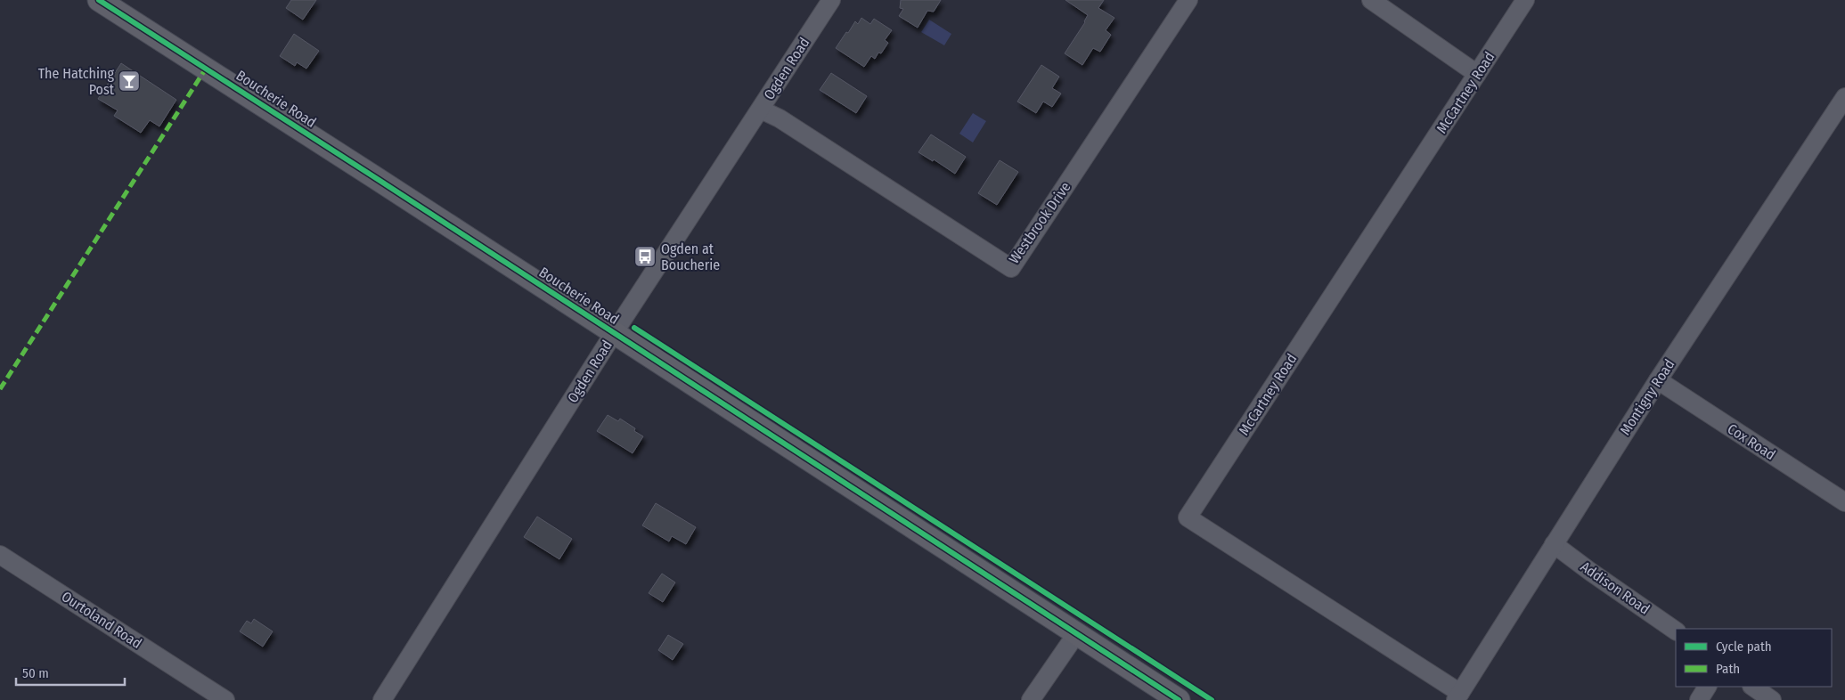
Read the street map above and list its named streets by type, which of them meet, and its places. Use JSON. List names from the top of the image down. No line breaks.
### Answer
{"streets":{"main road":["Boucherie Road"],"street":["Ogden Road","McCartney Road","Westbrook Drive","Montigny Road","Cox Road","Addison Road","Ourtoland Road"]},"crossings":[["Ogden Road","Boucherie Road"],["Ogden Road","Westbrook Drive"],["McCartney Road","Montigny Road"],["Montigny Road","Cox Road"],["Montigny Road","Addison Road"]],"places":{"bar":["The Hatching Post"],"bus stop":["Ogden at Boucherie"]},"legend":["Cycle path","Path"],"scale_bar":"50 m"}
